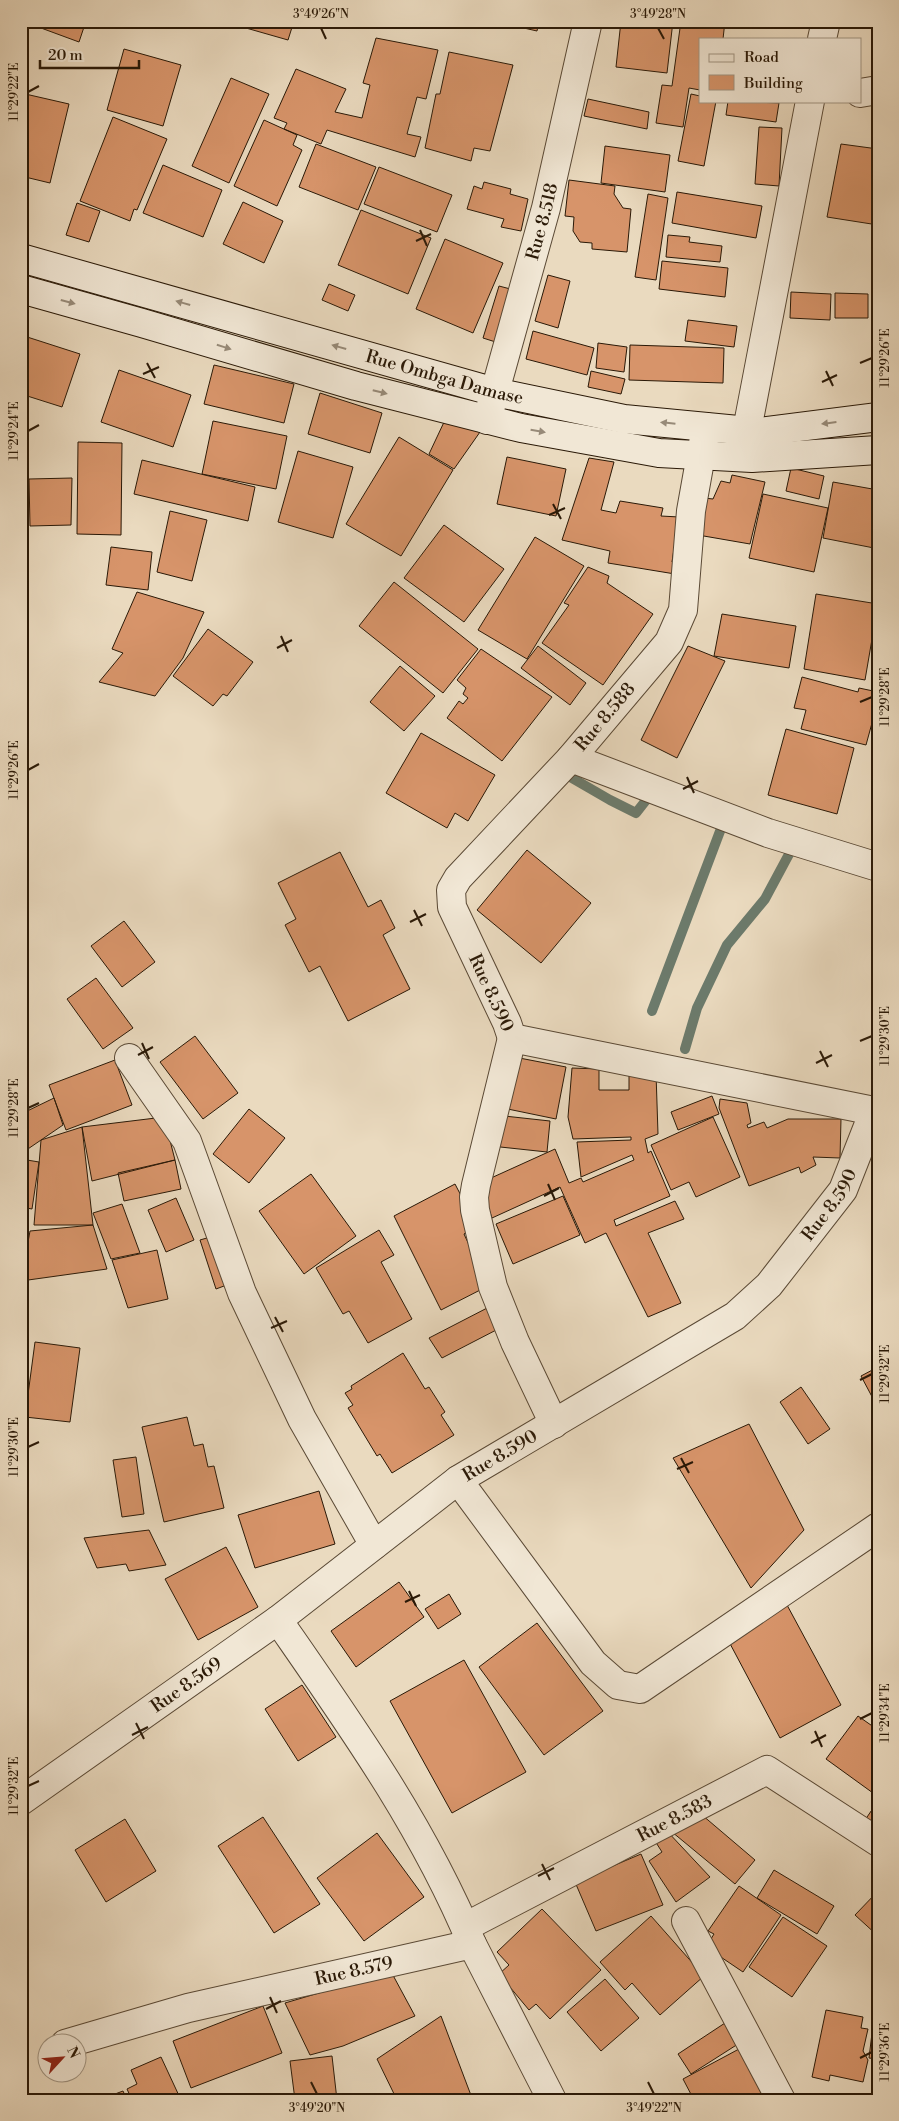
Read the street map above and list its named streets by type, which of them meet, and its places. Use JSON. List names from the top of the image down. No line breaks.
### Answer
{"streets":{"street":["Rue 8.518","Rue Ombga Damase","Rue 8.588","Rue 8.590","Rue 8.569","Rue 8.583","Rue 8.579"]},"crossings":[["Rue 8.518","Rue Ombga Damase"],["Rue Ombga Damase","Rue 8.588"],["Rue 8.588","Rue 8.590"],["Rue 8.590","Rue 8.569"],["Rue 8.583","Rue 8.579"]],"legend":["Road","Building"],"scale_bar":"20 m","north":"top right","coordinates":["3°49'26\"N","3°49'28\"N","11°29'22\"E","11°29'26\"E","11°29'24\"E","11°29'28\"E","11°29'30\"E","11°29'32\"E","11°29'34\"E","11°29'36\"E","3°49'20\"N","3°49'22\"N"]}
